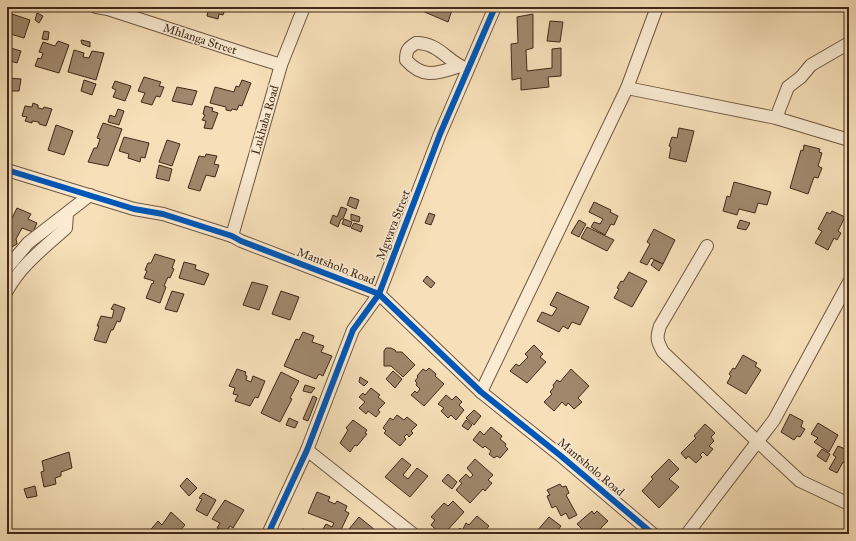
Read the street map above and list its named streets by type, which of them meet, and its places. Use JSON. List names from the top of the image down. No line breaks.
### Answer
{"streets":{"street":["Mhlanga Street","Lukhaba Road","Mgwava Street","Mantsholo Road"]},"crossings":[["Mhlanga Street","Lukhaba Road"],["Lukhaba Road","Mantsholo Road"],["Mgwava Street","Mantsholo Road"]]}
